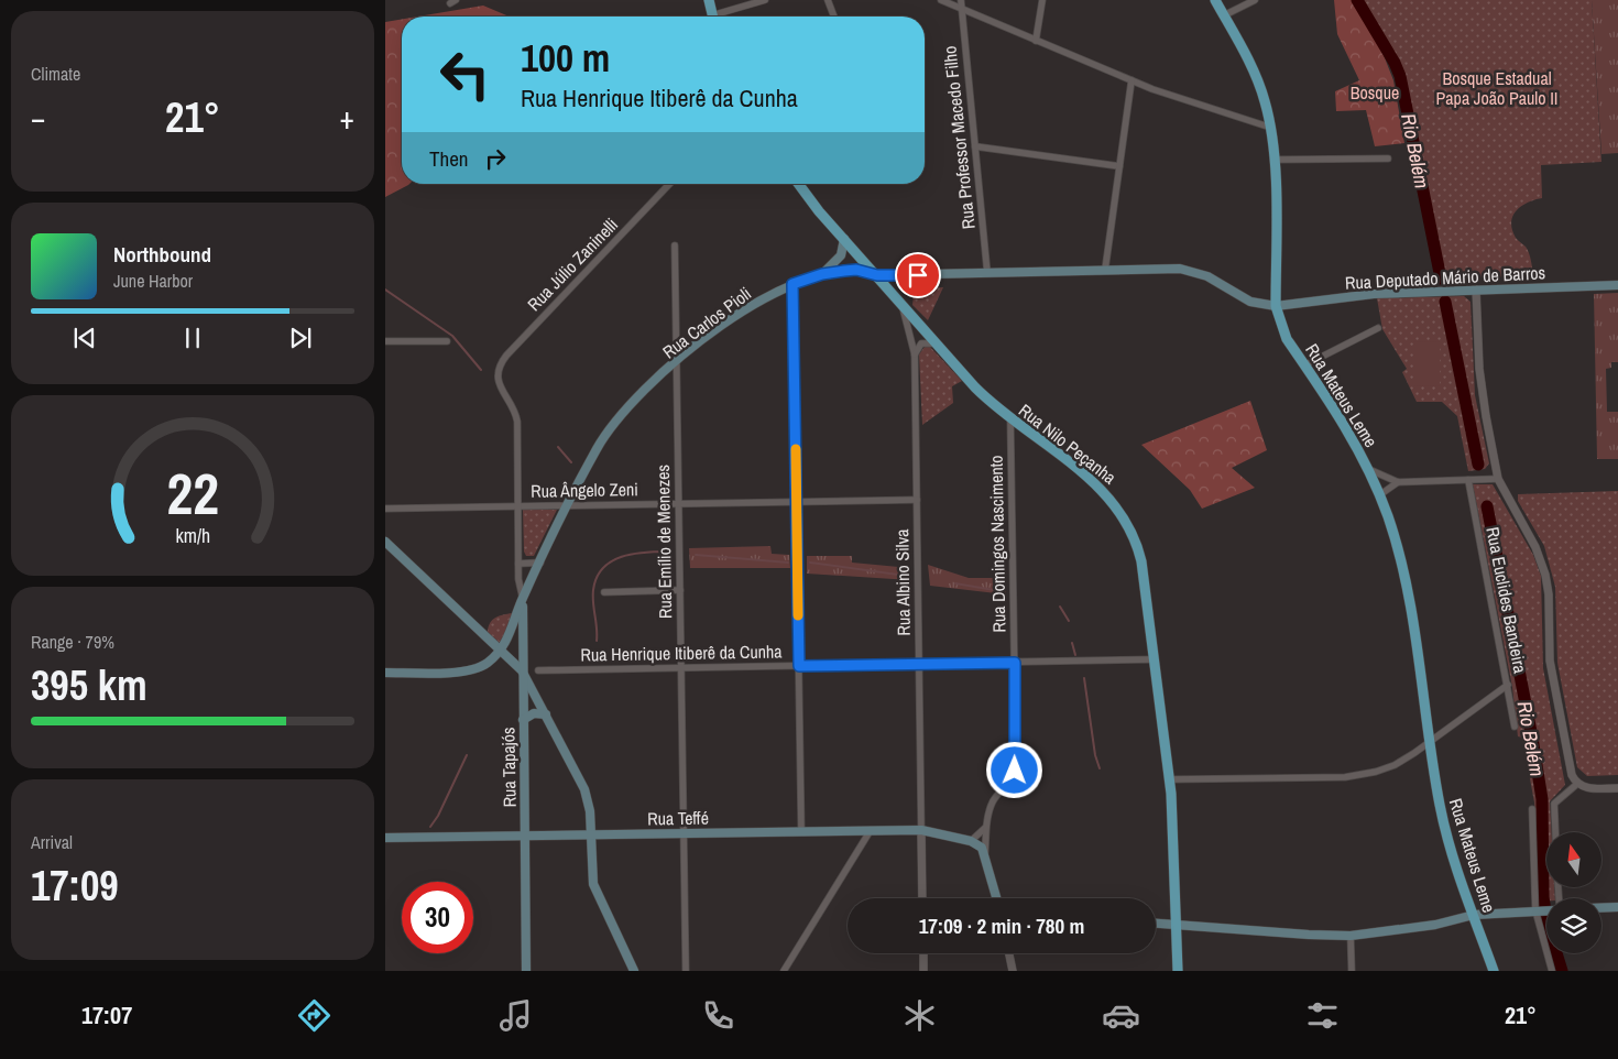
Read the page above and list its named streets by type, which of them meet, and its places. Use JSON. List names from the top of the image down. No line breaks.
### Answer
{"streets":{"main road":["Rua Deputado Mário de Barros","Rua Carlos Pioli","Rua Mateus Leme","Rua Nilo Peçanha","Rua Domingos Nascimento","Rua Tapajós","Rua Teffé"],"street":["Rua Professor Macedo Filho","Rua Júlio Zaninelli","Rua Ângelo Zeni","Rua Emílio de Menezes","Rua Albino Silva","Rua Euclides Bandeira","Rua Henrique Itiberê da Cunha"]},"crossings":[["Rua Professor Macedo Filho","Rua Carlos Pioli"],["Rua Júlio Zaninelli","Rua Tapajós"],["Rua Deputado Mário de Barros","Rua Carlos Pioli"],["Rua Deputado Mário de Barros","Rua Mateus Leme"],["Rua Carlos Pioli","Rua Mateus Leme"],["Rua Carlos Pioli","Rua Nilo Peçanha"],["Rua Carlos Pioli","Rua Ângelo Zeni"],["Rua Carlos Pioli","Rua Emílio de Menezes"],["Rua Carlos Pioli","Rua Tapajós"],["Rua Nilo Peçanha","Rua Domingos Nascimento"],["Rua Nilo Peçanha","Rua Albino Silva"],["Rua Nilo Peçanha","Rua Henrique Itiberê da Cunha"],["Rua Ângelo Zeni","Rua Emílio de Menezes"],["Rua Ângelo Zeni","Rua Albino Silva"],["Rua Ângelo Zeni","Rua Tapajós"],["Rua Emílio de Menezes","Rua Henrique Itiberê da Cunha"],["Rua Emílio de Menezes","Rua Teffé"],["Rua Domingos Nascimento","Rua Henrique Itiberê da Cunha"],["Rua Domingos Nascimento","Rua Teffé"],["Rua Albino Silva","Rua Henrique Itiberê da Cunha"],["Rua Albino Silva","Rua Teffé"],["Rua Tapajós","Rua Teffé"]],"water":["Rio Belém"],"parks":["Bosque Estadual Papa João Paulo II","Bosque"],"north":"top","page":{"tile":["Climate",["Range · 79%","395 km"],["Arrival","17:09"]],"turn":["100 m","Rua Henrique Itiberê da Cunha"],"heat":["−","21°","+"],"then":"Then","song":["Northbound","June Harbor"],"limit":"30","trip":"17:09 · 2 min · 780 m","tabs":["17:07","21°"],"gauge":["22","km/h"]}}
